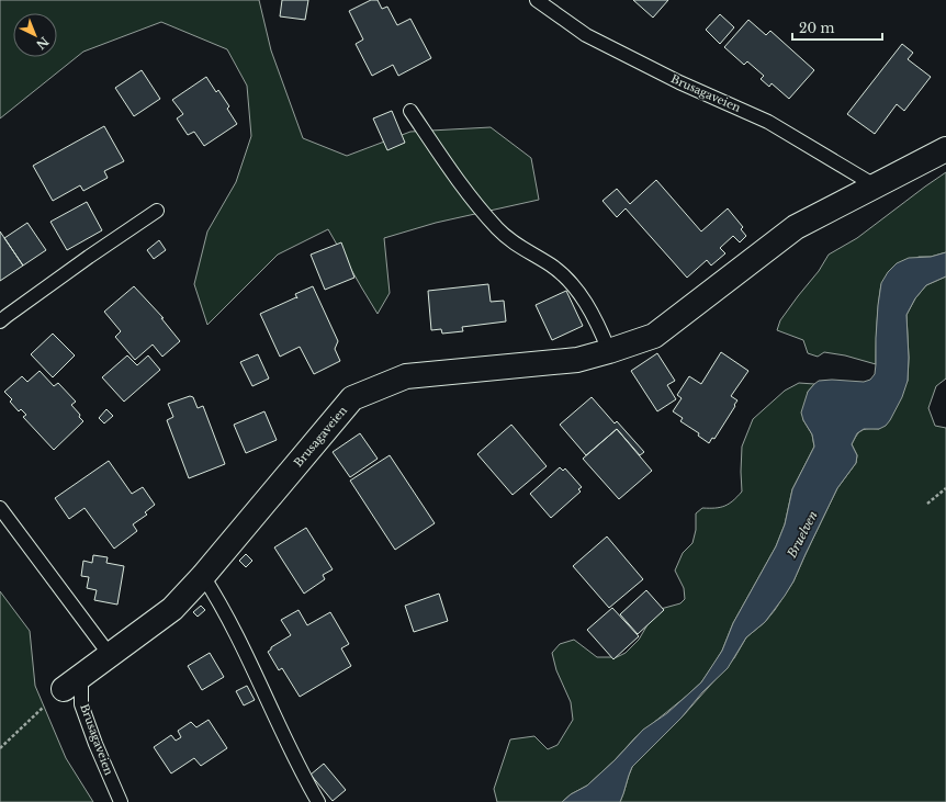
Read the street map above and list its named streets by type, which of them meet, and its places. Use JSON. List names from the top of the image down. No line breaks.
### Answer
{"streets":{"street":["Brusagaveien"]},"water":["Bruelven"],"scale_bar":"20 m","north":"bottom right"}
